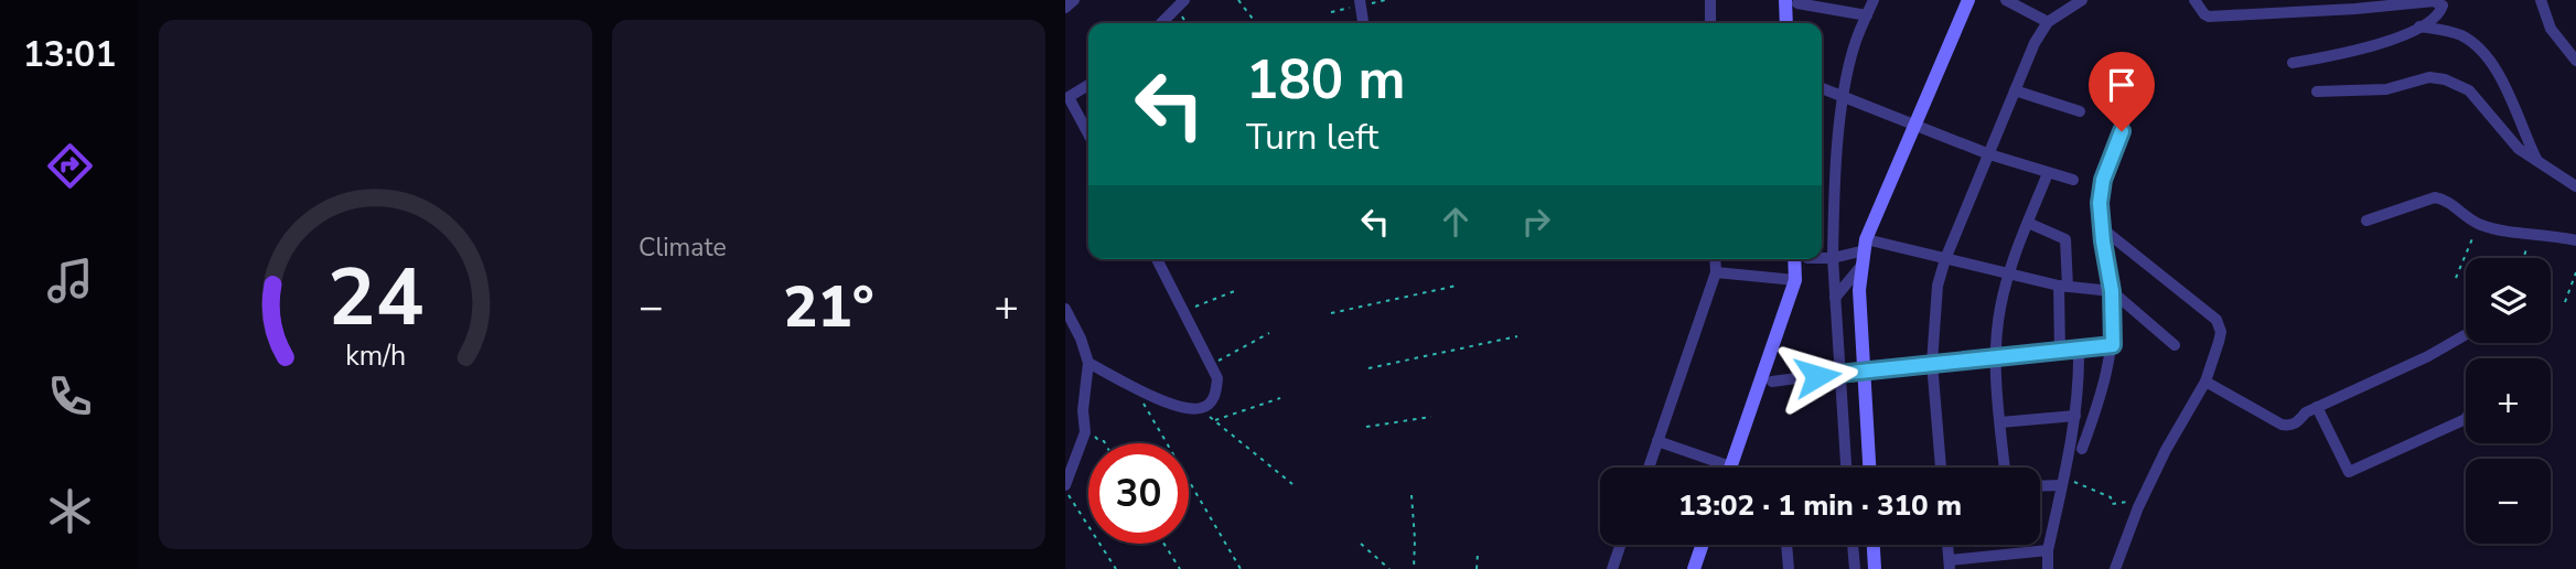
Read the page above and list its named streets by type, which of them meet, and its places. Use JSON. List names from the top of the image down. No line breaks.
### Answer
{"page":{"tabs":"13:01","tile":"Climate","turn":["180 m","Turn left"],"map_buttons":["+","−"],"heat":["−","21°","+"],"limit":"30","trip":"13:02 · 1 min · 310 m","gauge":["24","km/h"]}}
